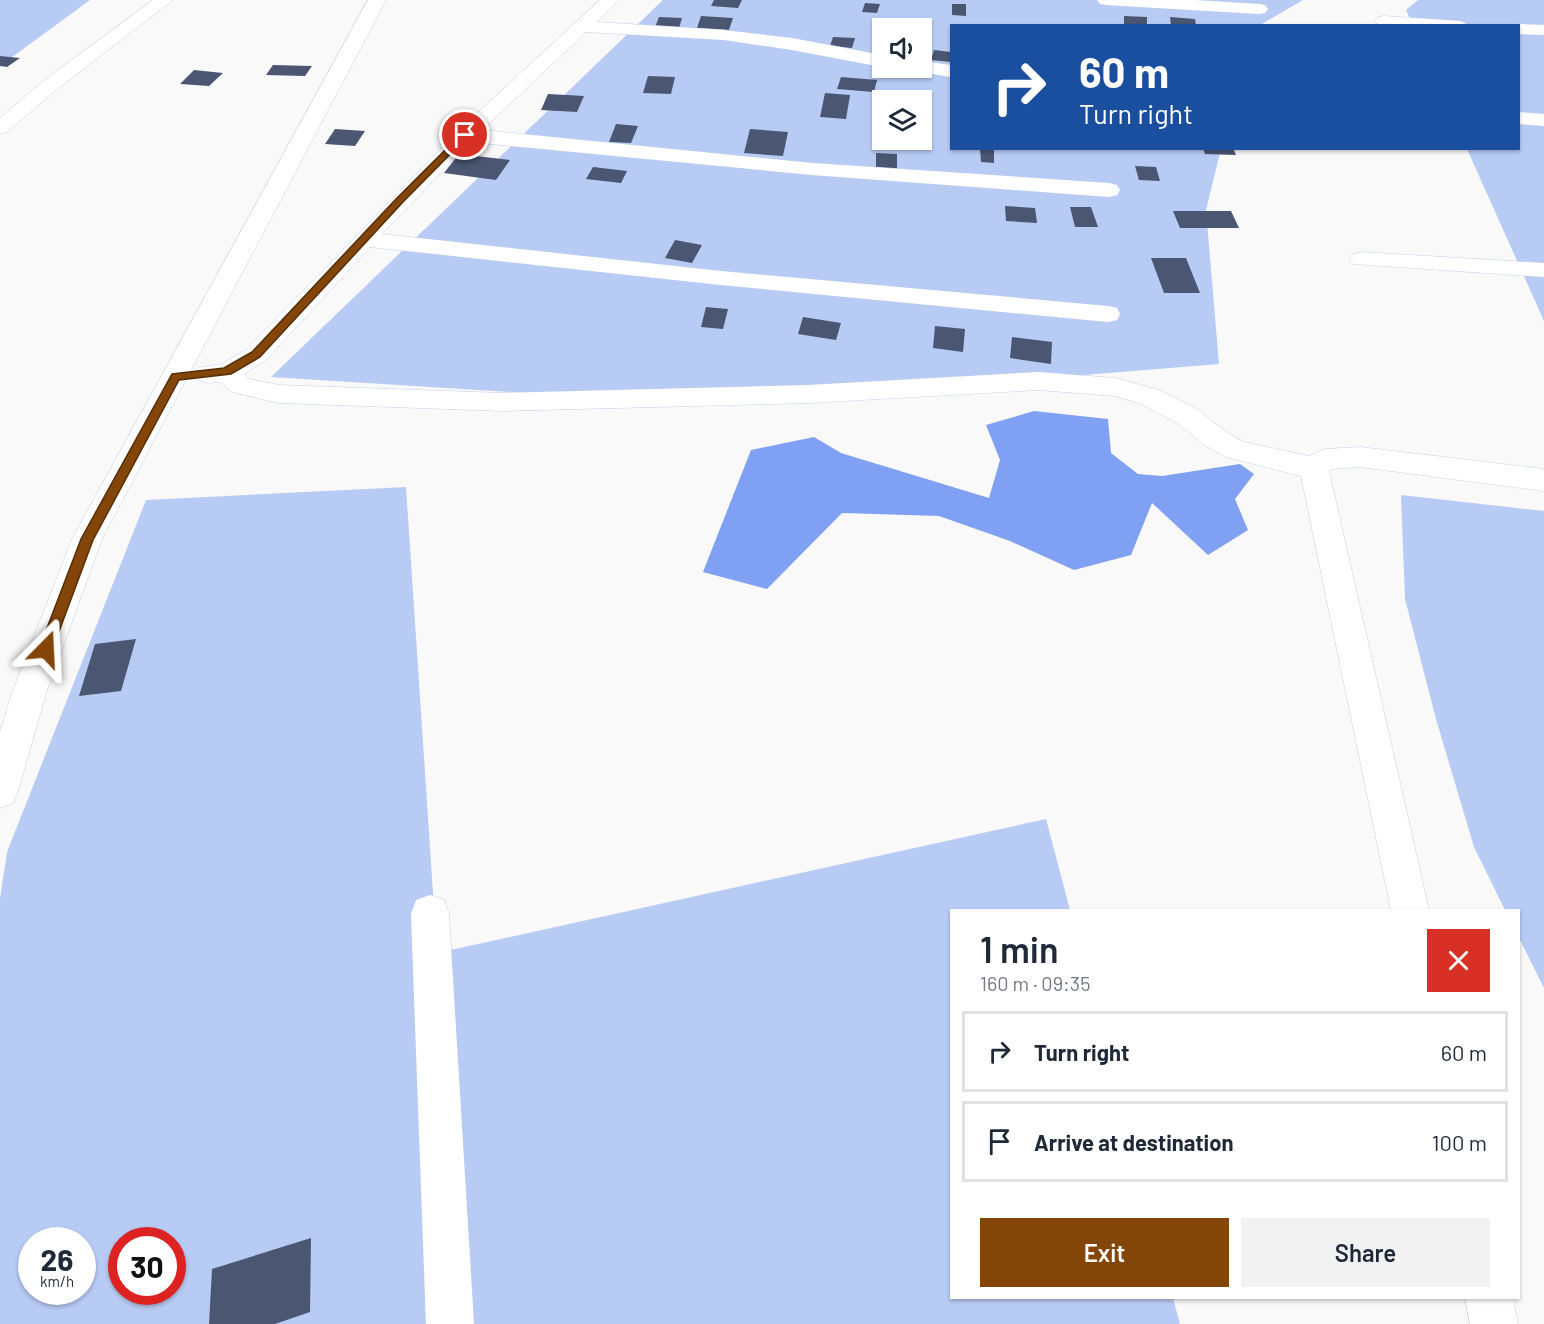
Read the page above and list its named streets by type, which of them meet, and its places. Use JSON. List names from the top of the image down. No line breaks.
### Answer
{"page":{"turn":["60 m","Turn right"],"heading":["1 min","160 m · 09:35"],"list":[{"name":"Turn right","value":"60 m"},{"name":"Arrive at destination","value":"100 m"}],"buttons":["Exit","Share"],"speed":"26 km/h","limit":"30"}}
